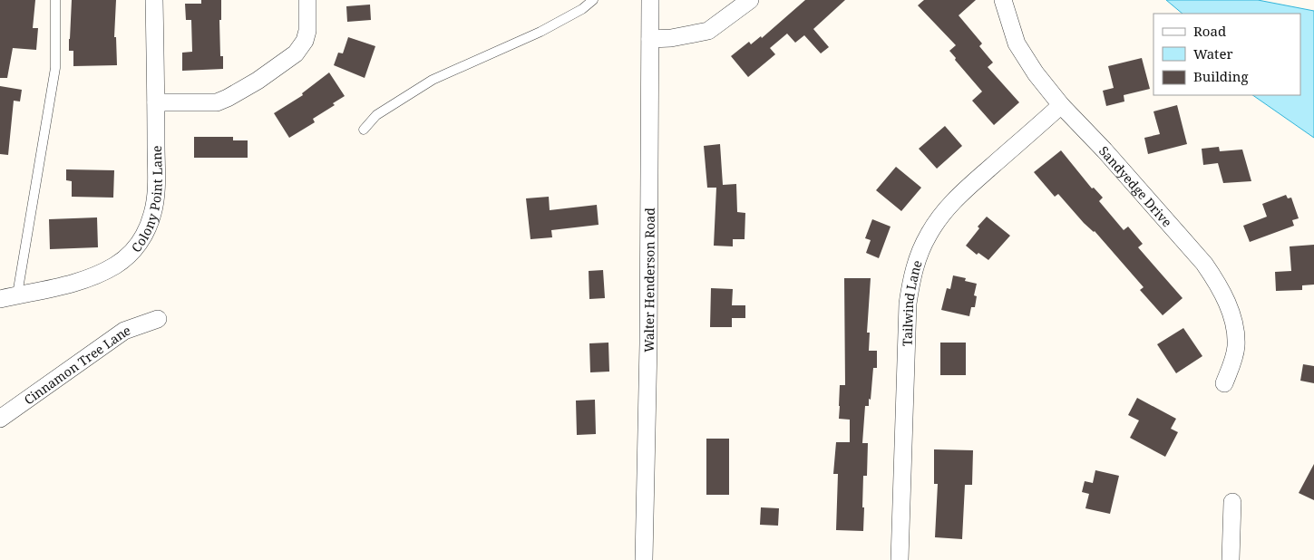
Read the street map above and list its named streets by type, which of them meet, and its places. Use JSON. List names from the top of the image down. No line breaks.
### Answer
{"streets":{"street":["Sandyedge Drive","Colony Point Lane","Walter Henderson Road","Tailwind Lane","Cinnamon Tree Lane"]},"crossings":[["Sandyedge Drive","Tailwind Lane"]],"legend":["Road","Water","Building"]}
